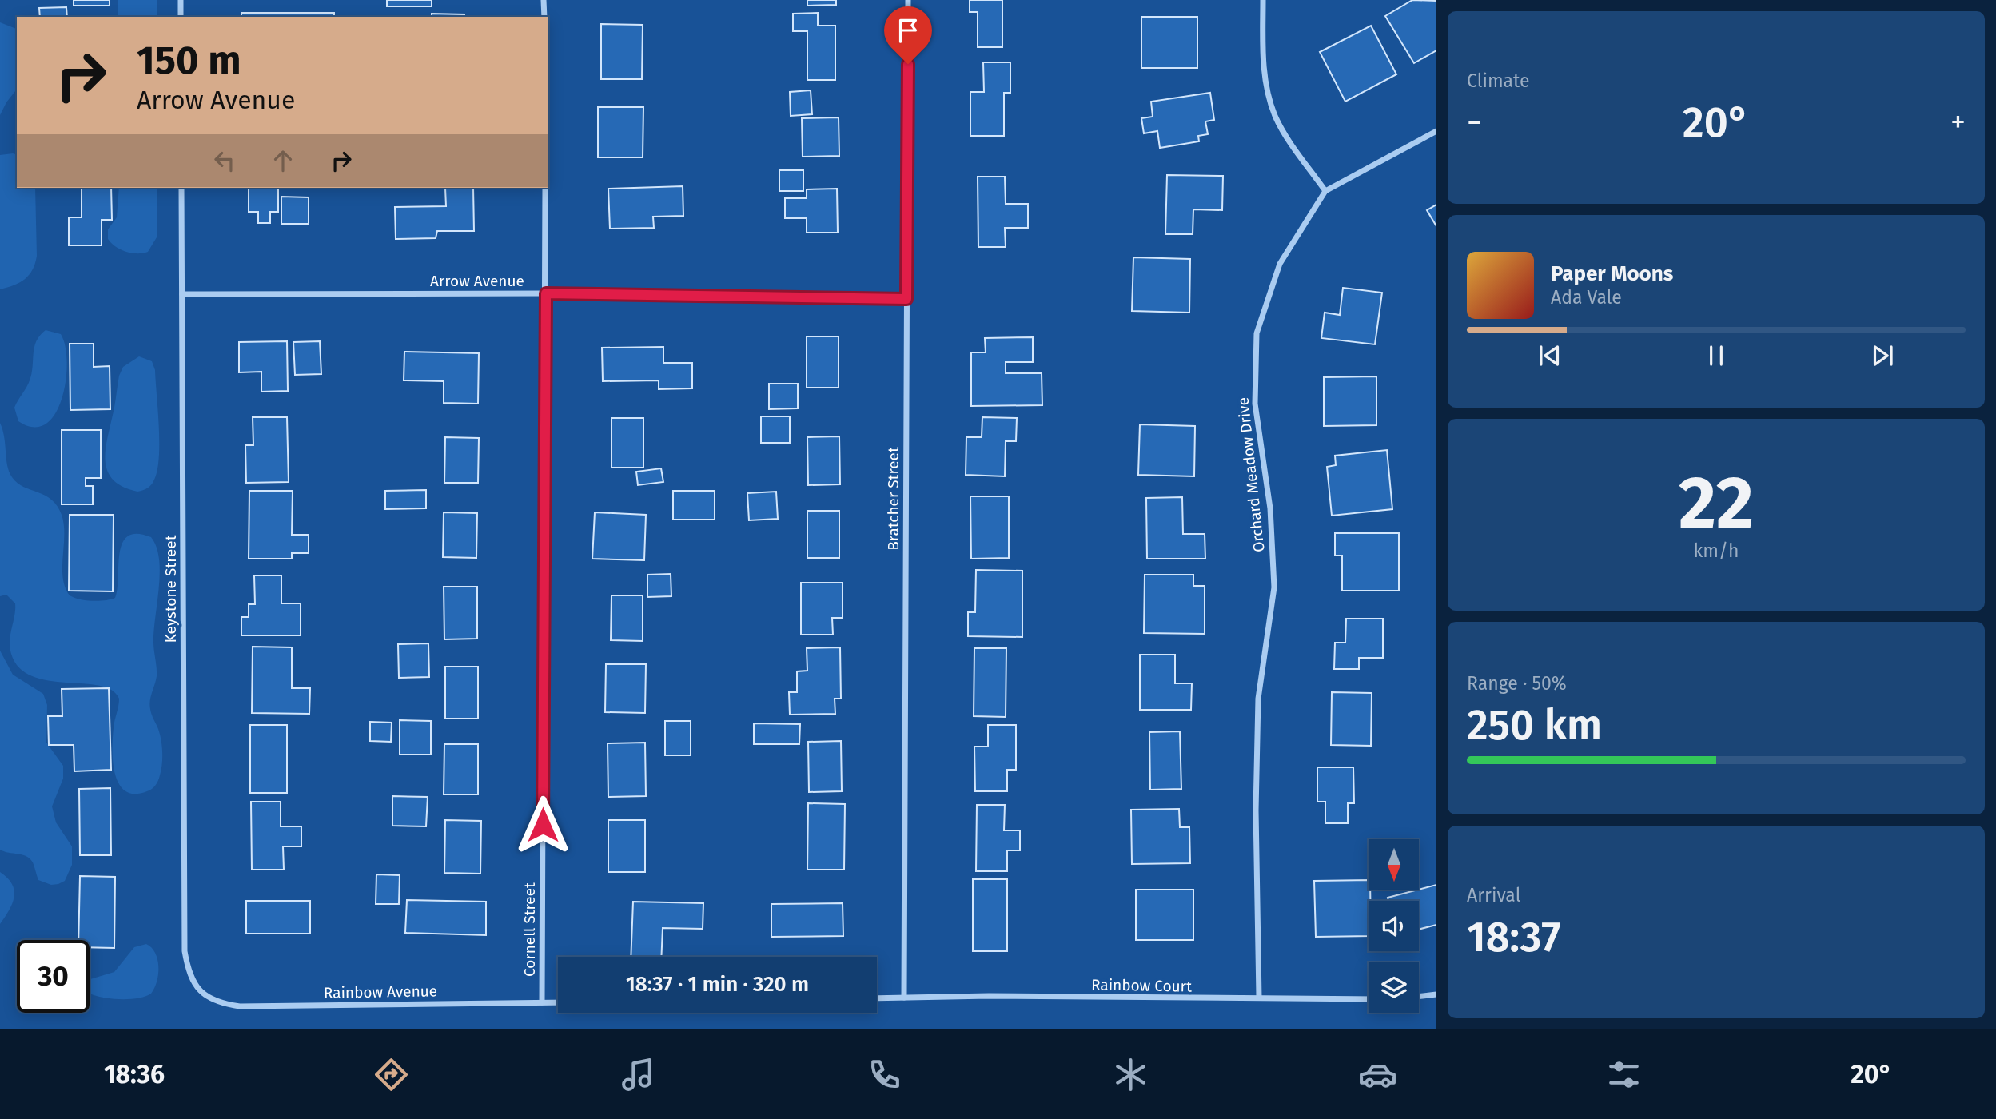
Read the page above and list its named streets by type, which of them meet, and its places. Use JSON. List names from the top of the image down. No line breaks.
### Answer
{"streets":{"street":["Arrow Avenue","Orchard Meadow Drive","Bratcher Street","Keystone Street","Cornell Street","Rainbow Court","Rainbow Avenue"]},"crossings":[["Arrow Avenue","Bratcher Street"],["Arrow Avenue","Keystone Street"],["Arrow Avenue","Cornell Street"],["Orchard Meadow Drive","Rainbow Court"],["Bratcher Street","Rainbow Court"],["Keystone Street","Rainbow Avenue"],["Cornell Street","Rainbow Avenue"]],"north":"bottom","page":{"tile":["Climate",["22","km/h"],["Range · 50%","250 km"],["Arrival","18:37"]],"turn":["150 m","Arrow Avenue"],"heat":["−","20°","+"],"song":["Paper Moons","Ada Vale"],"limit":"30","trip":"18:37 · 1 min · 320 m","tabs":["18:36","20°"]}}
